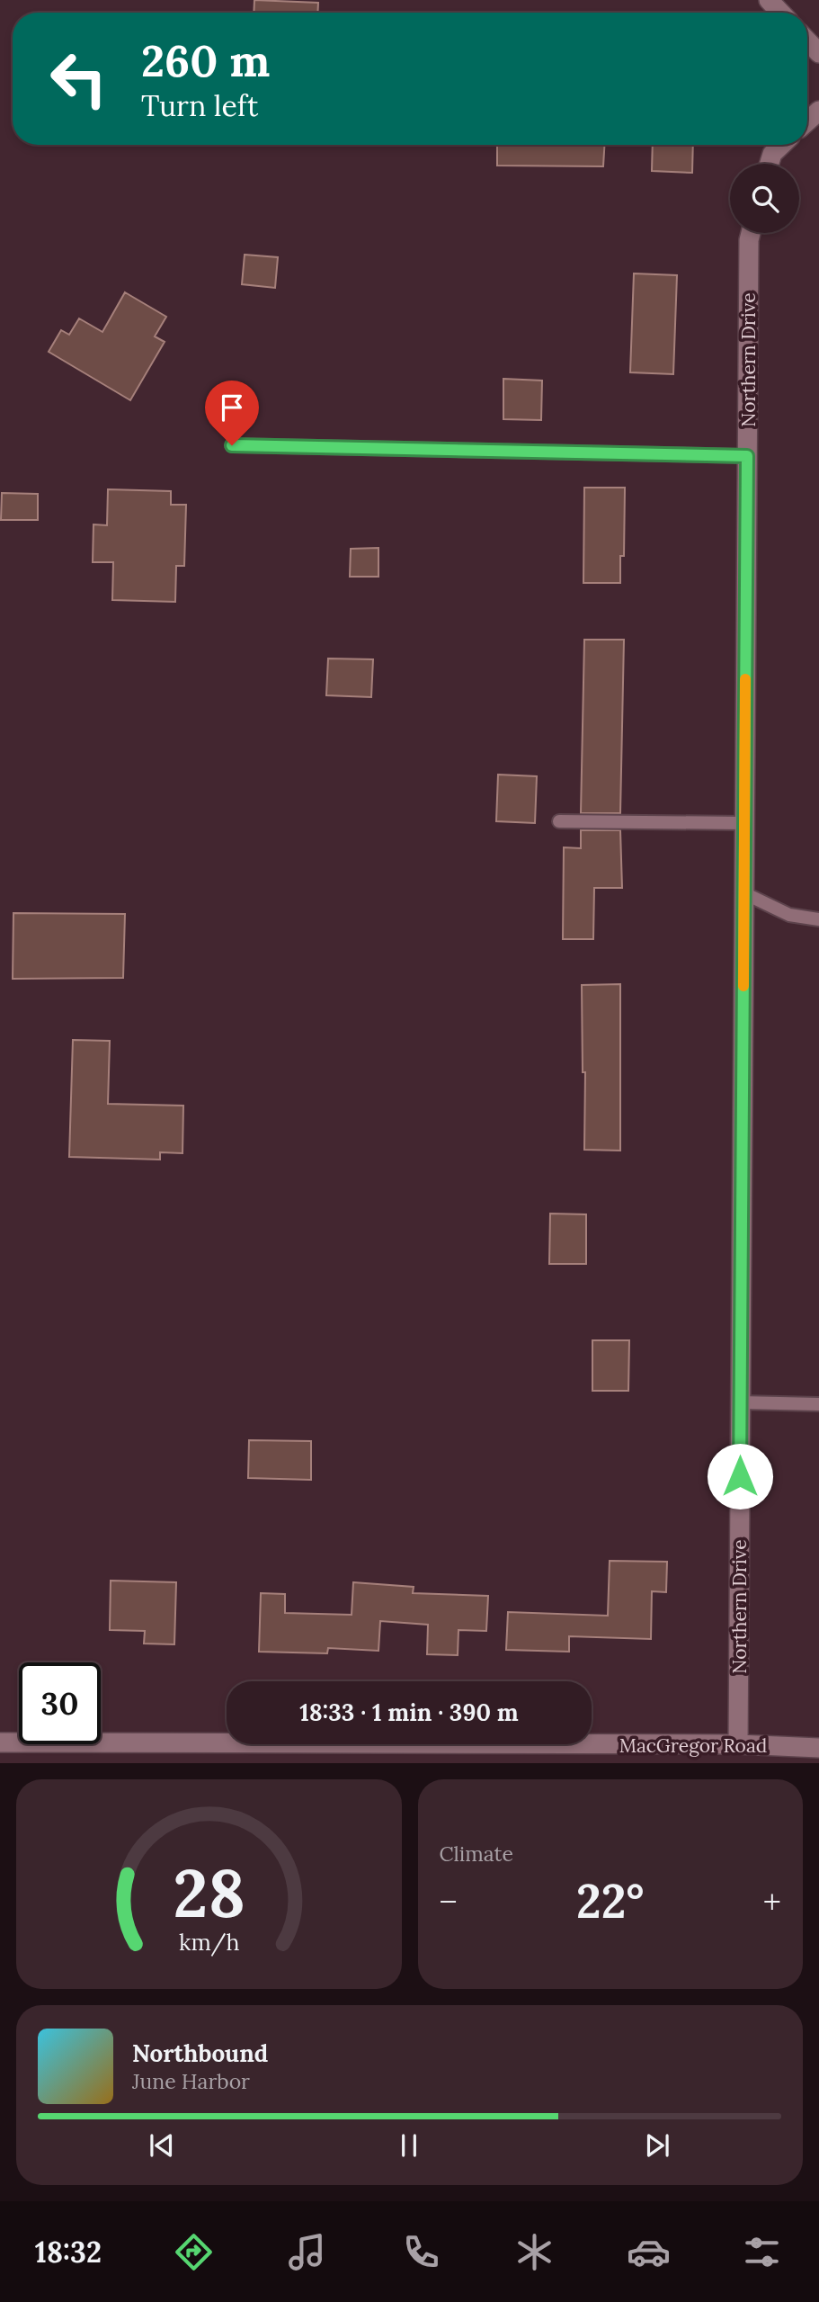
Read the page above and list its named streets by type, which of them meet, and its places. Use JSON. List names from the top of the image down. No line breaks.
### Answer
{"streets":{"street":["Northern Drive","MacGregor Road"]},"crossings":[["Northern Drive","MacGregor Road"]],"page":{"turn":["260 m","Turn left"],"limit":"30","trip":"18:33 · 1 min · 390 m","tile":"Climate","heat":["−","22°","+"],"song":["Northbound","June Harbor"],"tabs":"18:32","gauge":["28","km/h"]}}
